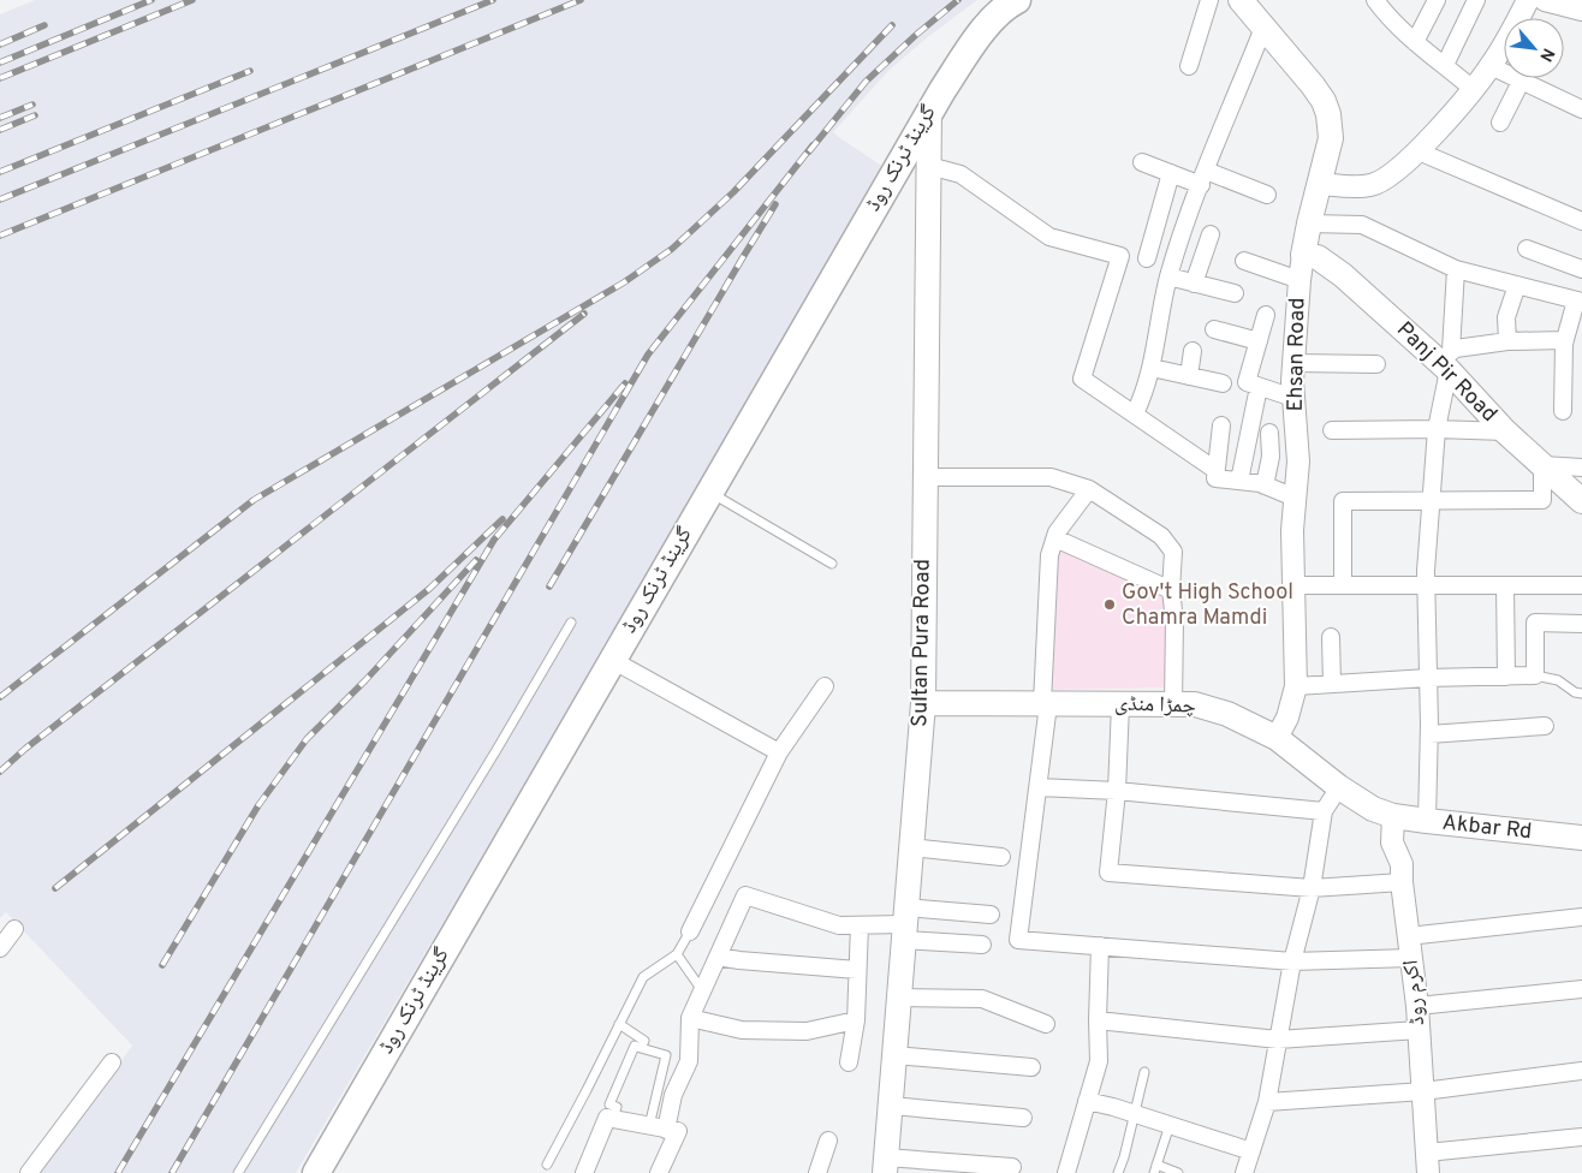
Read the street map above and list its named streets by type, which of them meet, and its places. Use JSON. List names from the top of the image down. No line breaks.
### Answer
{"streets":{"main road":["گرینڈ ٹرنک روڈ","Ehsan Road","Panj Pir Road","Sultan Pura Road","چمڑا منڈی","Akbar Rd"],"street":["اکرم روڈ"]},"crossings":[["گرینڈ ٹرنک روڈ","Sultan Pura Road"],["Ehsan Road","Panj Pir Road"],["Ehsan Road","چمڑا منڈی"],["Sultan Pura Road","چمڑا منڈی"],["چمڑا منڈی","Akbar Rd"],["چمڑا منڈی","اکرم روڈ"],["Akbar Rd","اکرم روڈ"]],"places":["Gov't High School Chamra Mamdi"],"north":"bottom right"}
